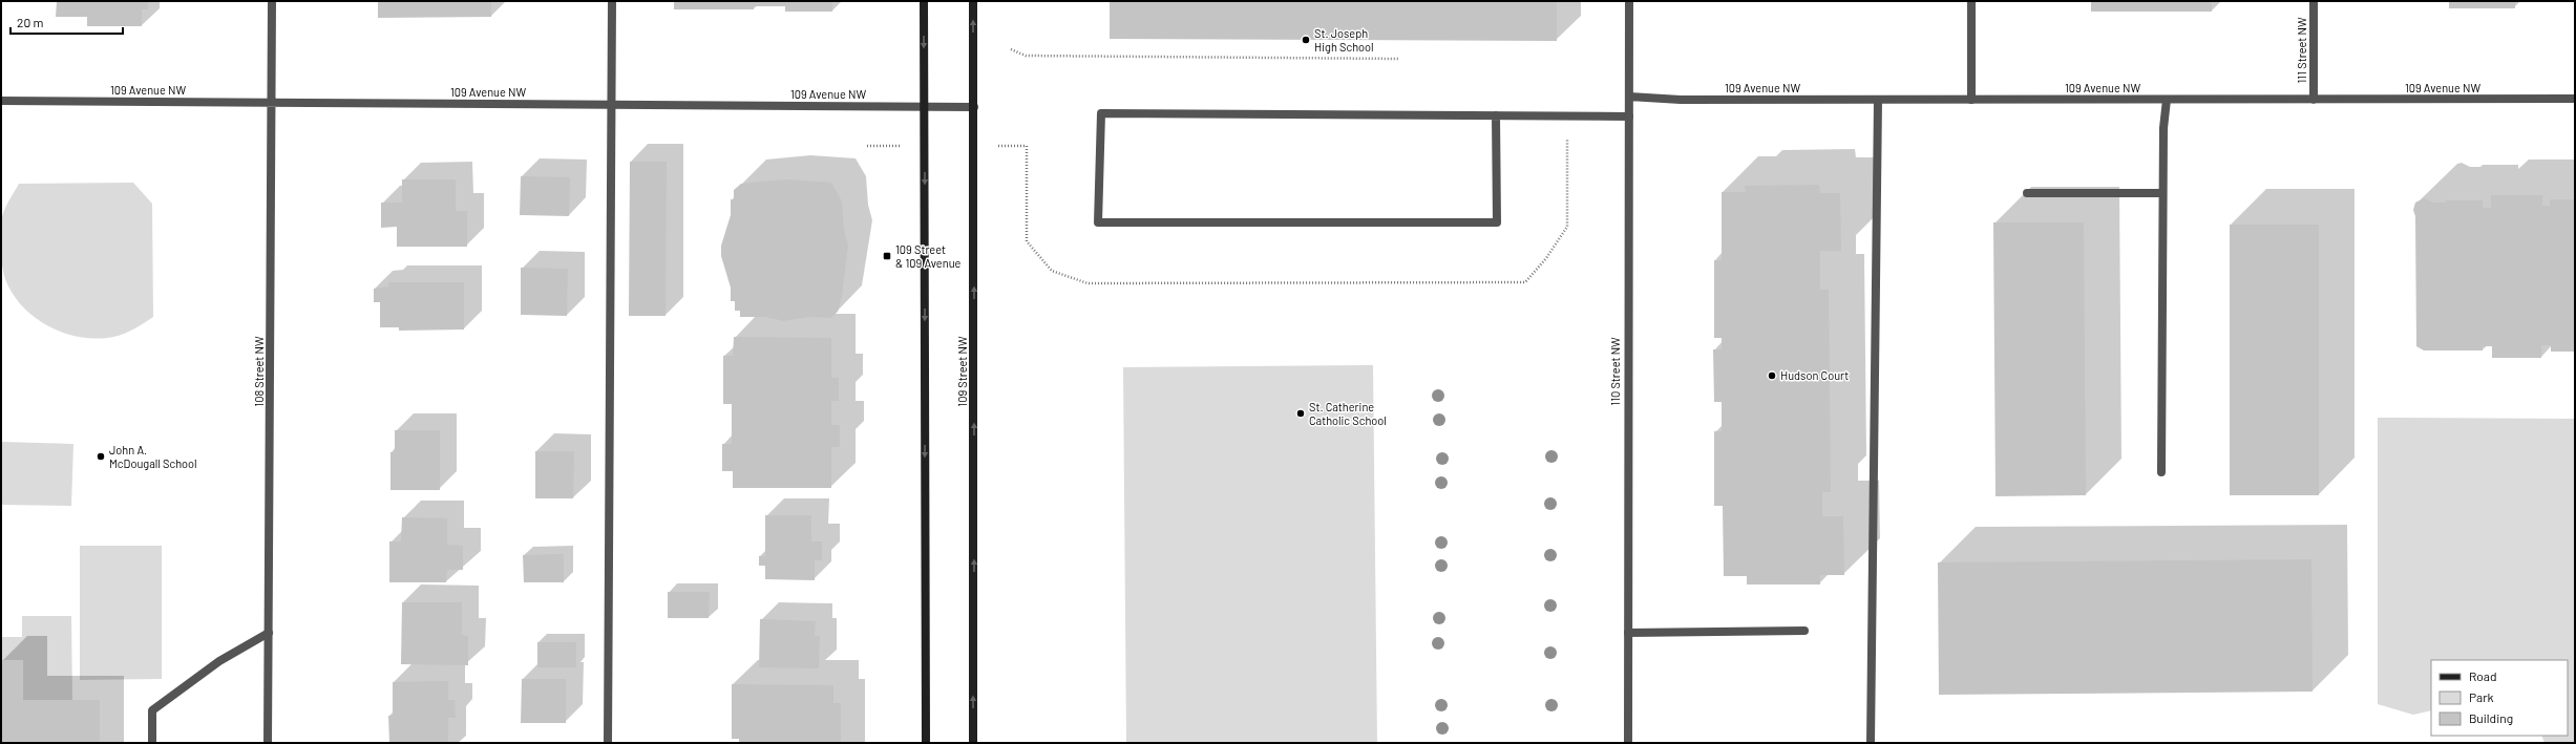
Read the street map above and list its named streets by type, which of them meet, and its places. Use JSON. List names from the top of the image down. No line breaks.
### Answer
{"streets":{"main road":["109 Street NW"],"street":["111 Street NW","109 Avenue NW","108 Street NW","110 Street NW"]},"crossings":[["111 Street NW","109 Avenue NW"],["109 Avenue NW","108 Street NW"],["109 Avenue NW","109 Street NW"],["109 Avenue NW","110 Street NW"]],"places":{"other":["St. Joseph High School","Hudson Court","St. Catherine Catholic School","John A. McDougall School"],"transit":["109 Street & 109 Avenue"]},"legend":["Road","Park","Building"],"scale_bar":"20 m"}
